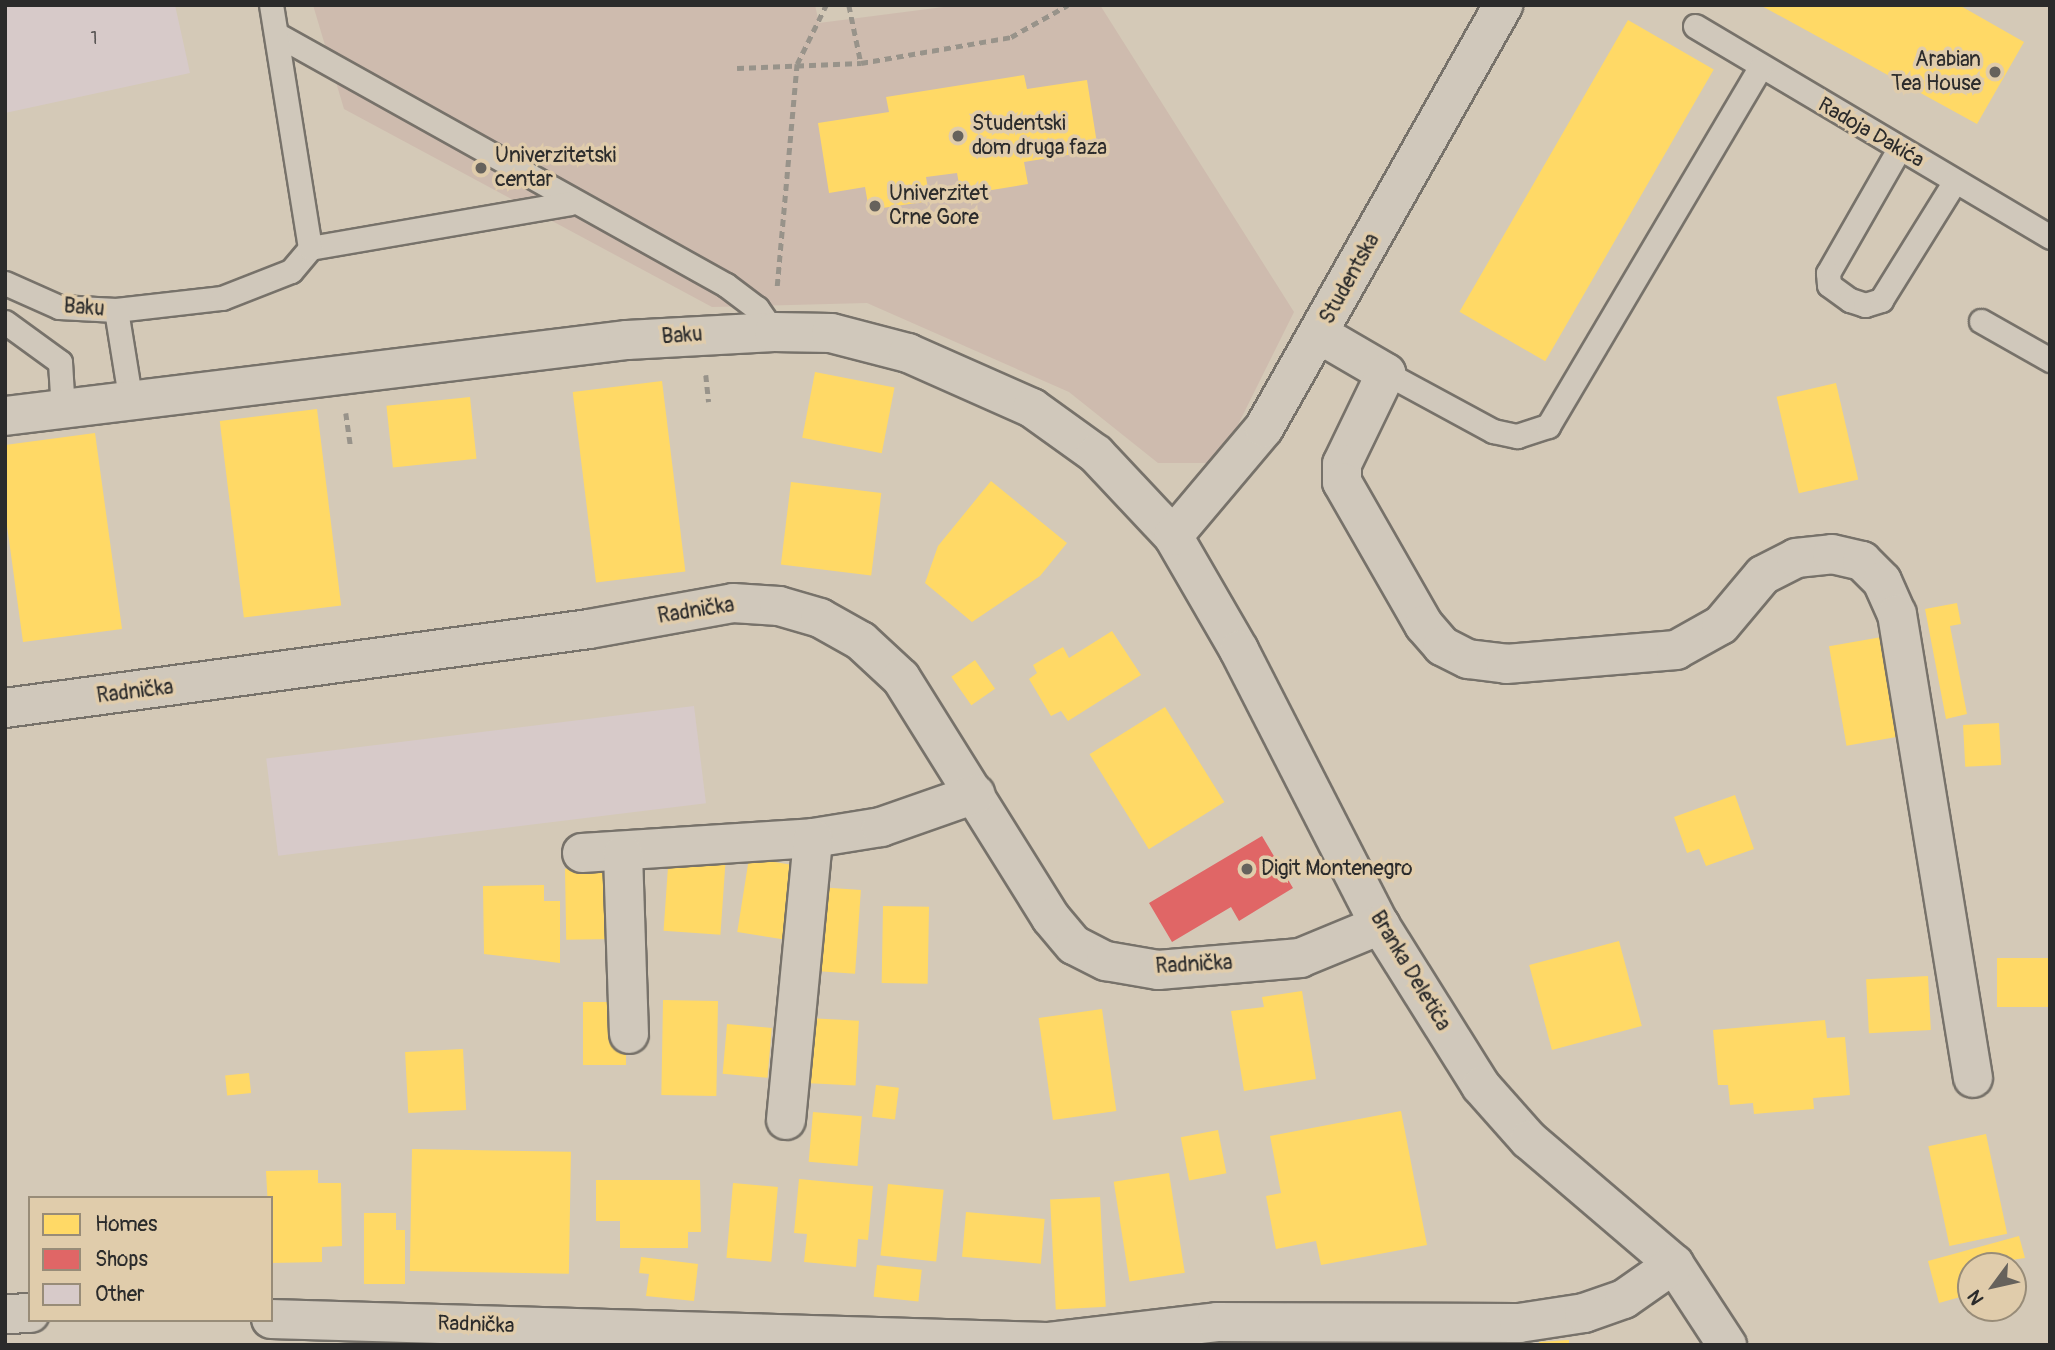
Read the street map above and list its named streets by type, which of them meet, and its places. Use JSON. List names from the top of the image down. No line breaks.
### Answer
{"streets":{"street":["Studentska","Baku","Radnička","Branka Deletića"],"lane":["Radoja Dakića"]},"crossings":[["Studentska","Baku"],["Studentska","Branka Deletića"],["Baku","Branka Deletića"],["Radnička","Branka Deletića"]],"places":["Arabian Tea House","Studentski dom druga faza","Univerzitetski centar","Univerzitet Crne Gore","Digit Montenegro"],"house_numbers":["1"],"legend":["Homes","Shops","Other"],"north":"bottom left"}
